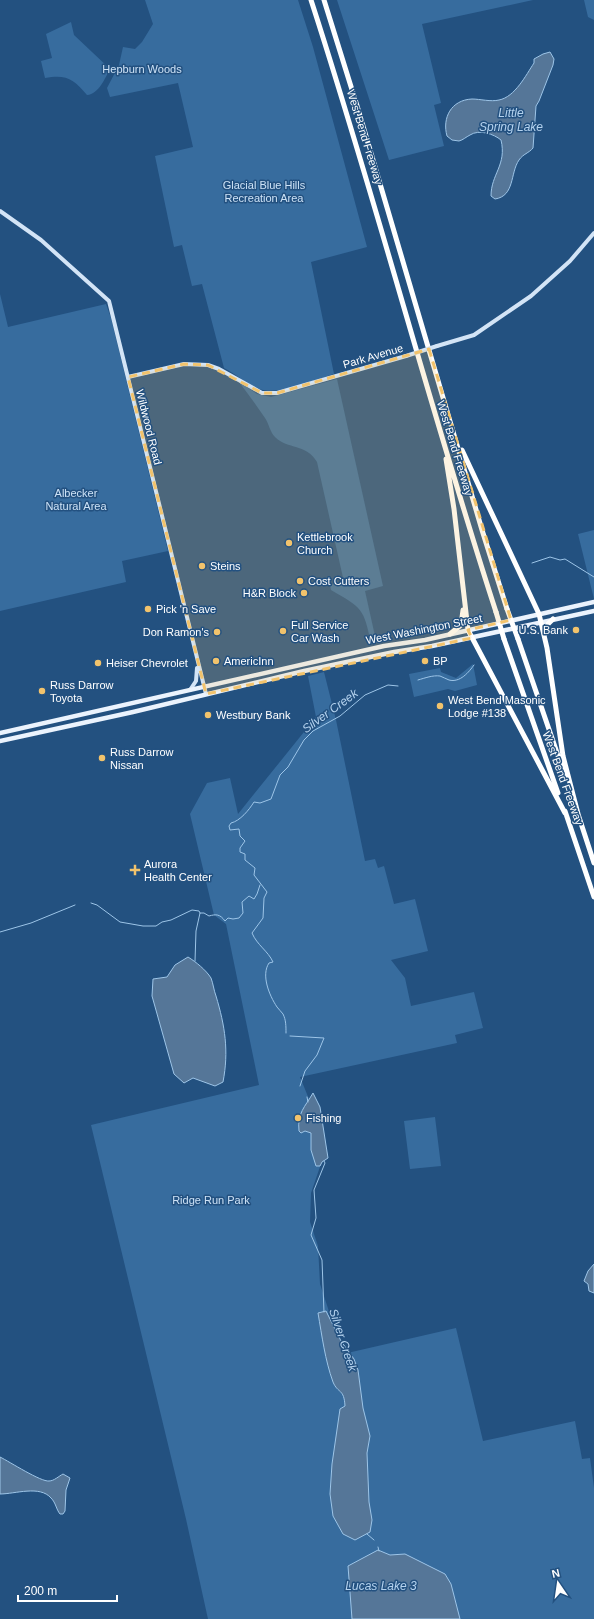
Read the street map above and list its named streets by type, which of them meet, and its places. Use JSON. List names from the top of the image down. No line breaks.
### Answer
{"streets":{"highway":["West Bend Freeway"],"main road":["West Washington Street"],"street":["Park Avenue","Wildwood Road"]},"crossings":[["Park Avenue","Wildwood Road"],["Wildwood Road","West Washington Street"]],"water":["Little Spring Lake","Silver Creek","Lucas Lake 3"],"parks":["Hepburn Woods","Glacial Blue Hills Recreation Area","Albecker Natural Area","Ridge Run Park"],"places":{"other":["Kettlebrook Church","Steins","Cost Cutters","H&R Block","Pick 'n Save","U.S. Bank","Full Service Car Wash","Don Ramon's","AmericInn","BP","Heiser Chevrolet","Russ Darrow Toyota","West Bend Masonic Lodge #138","Westbury Bank","Russ Darrow Nissan","Fishing"],"health":["Aurora Health Center"]},"scale_bar":"200 m","north":"top"}
